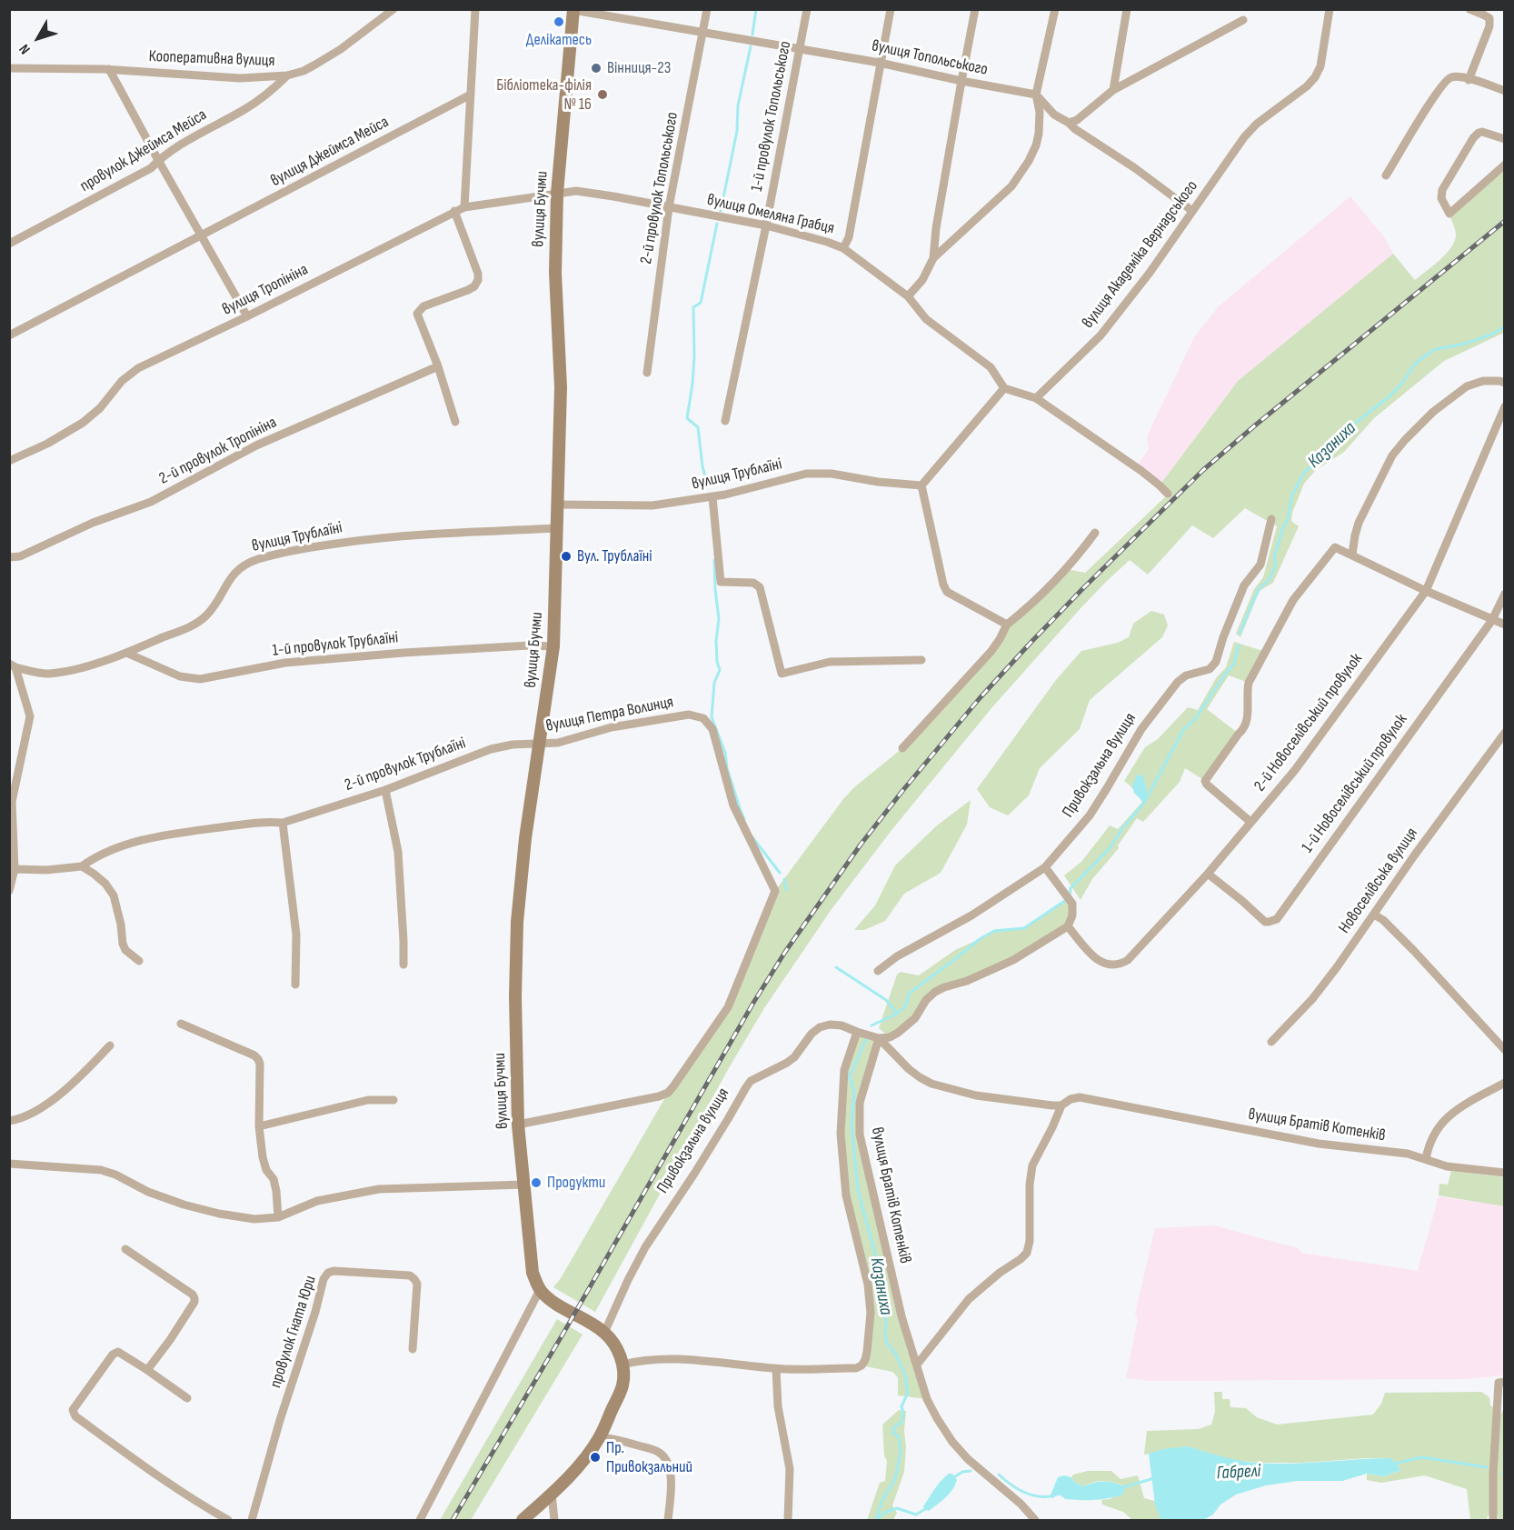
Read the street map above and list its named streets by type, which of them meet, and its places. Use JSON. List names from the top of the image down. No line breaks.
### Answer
{"streets":{"street":["вулиця Топольського","Кооперативна вулиця","1-й провулок Топольського","провулок Джеймса Мейса","вулиця Джеймса Мейса","2-й провулок Топольського","вулиця Бучми","вулиця Омеляна Грабця","вулиця Академіка Вернадського","вулиця Тропініна","2-й провулок Тропініна","вулиця Трублаїні","1-й провулок Трублаїні","вулиця Петра Волинця","2-й Новоселівський провулок","2-й провулок Трублаїні","Привокзальна вулиця","1-й Новоселівський провулок","Новоселівська вулиця","вулиця Братів Котенків","провулок Гната Юри"]},"crossings":[["вулиця Топольського","1-й провулок Топольського"],["вулиця Топольського","2-й провулок Топольського"],["вулиця Топольського","вулиця Бучми"],["Кооперативна вулиця","провулок Джеймса Мейса"],["1-й провулок Топольського","вулиця Омеляна Грабця"],["2-й провулок Топольського","вулиця Омеляна Грабця"],["вулиця Бучми","вулиця Омеляна Грабця"],["вулиця Бучми","вулиця Тропініна"],["вулиця Бучми","вулиця Трублаїні"],["вулиця Бучми","1-й провулок Трублаїні"],["вулиця Бучми","вулиця Петра Волинця"],["вулиця Бучми","2-й провулок Трублаїні"],["вулиця Омеляна Грабця","вулиця Тропініна"],["вулиця Трублаїні","1-й провулок Трублаїні"],["вулиця Петра Волинця","2-й провулок Трублаїні"],["2-й Новоселівський провулок","1-й Новоселівський провулок"],["Привокзальна вулиця","вулиця Братів Котенків"]],"water":["Казаниха","Габрелі"],"places":["Делікатесь","Вінниця-23","Бібліотека-філія № 16","Вул. Трублаїні","Продукти","Пр. Привокзальний"],"north":"bottom left"}
